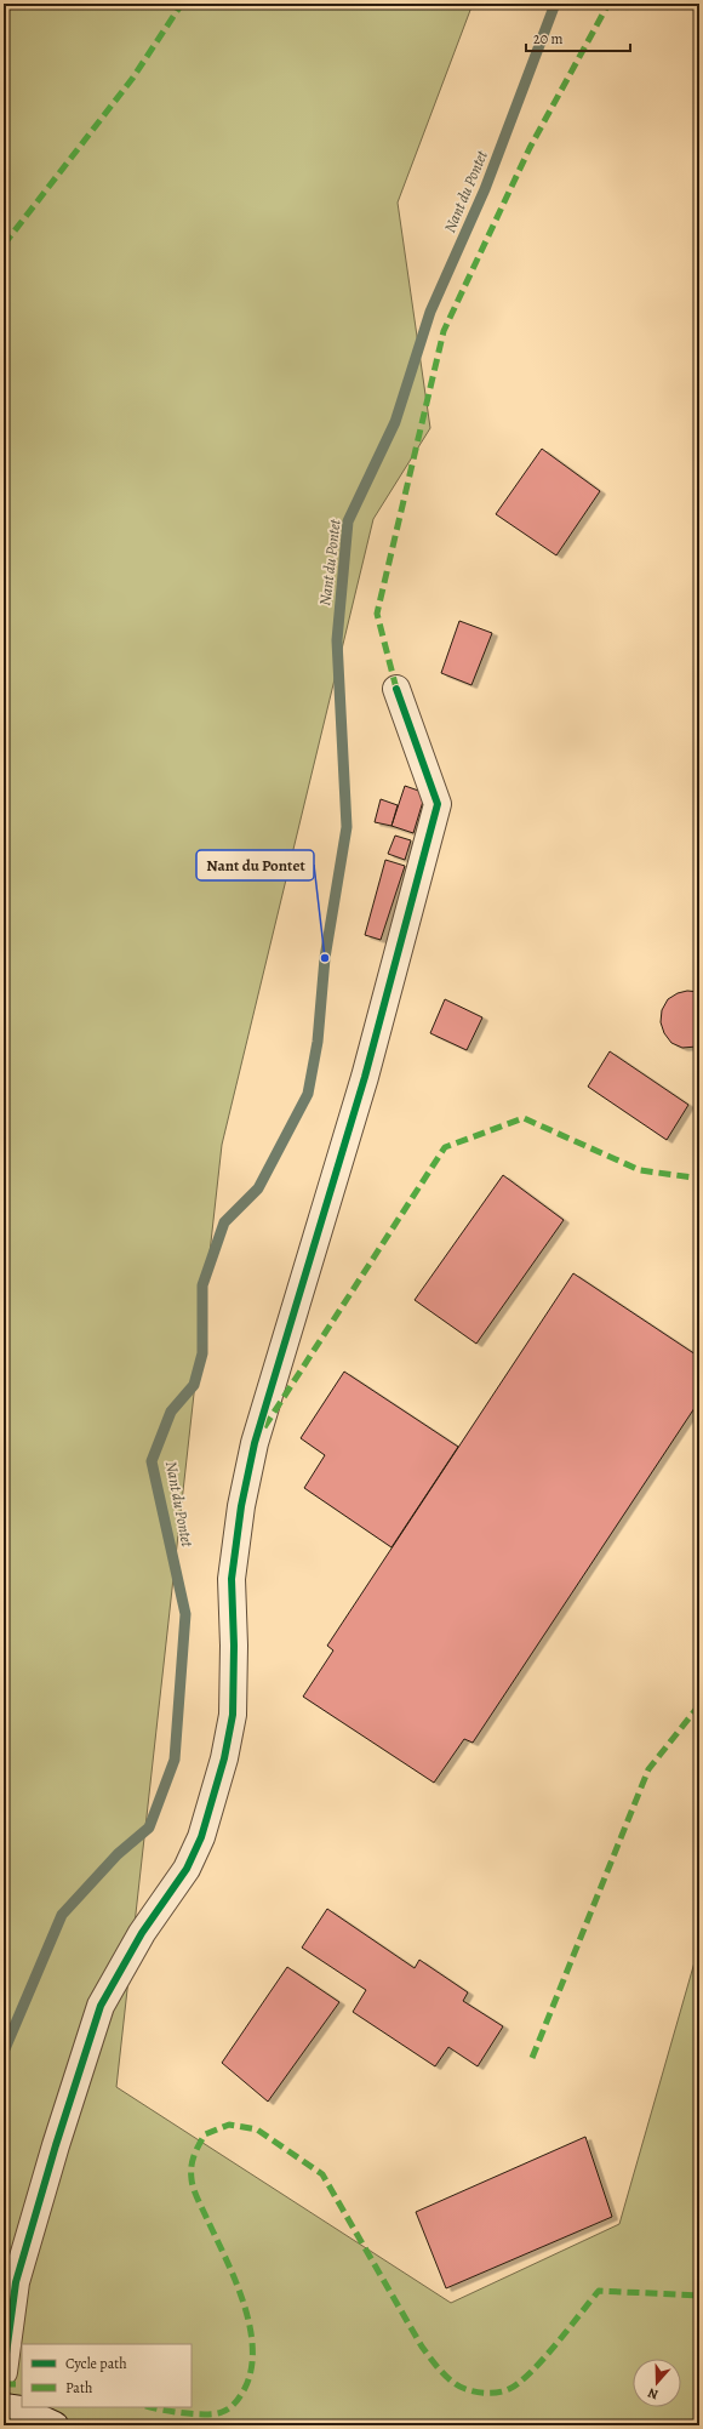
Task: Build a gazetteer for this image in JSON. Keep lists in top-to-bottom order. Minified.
{"water":["Nant du Pontet"],"places":["Nant du Pontet"],"legend":["Cycle path","Path"],"scale_bar":"20 m","north":"bottom"}
